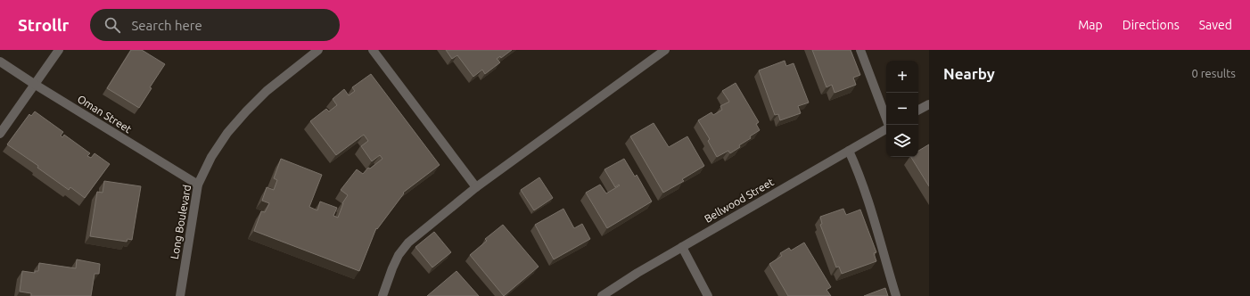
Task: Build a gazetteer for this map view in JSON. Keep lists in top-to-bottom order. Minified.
{"streets":{"street":["Oman Street","Bellwood Street","Long Boulevard"]},"crossings":[["Oman Street","Long Boulevard"]],"page":{"header":"Strollr","search":"Search here","nav":["Map","Directions","Saved"],"heading":["Nearby","0 results"],"map_buttons":["+","−"]}}
